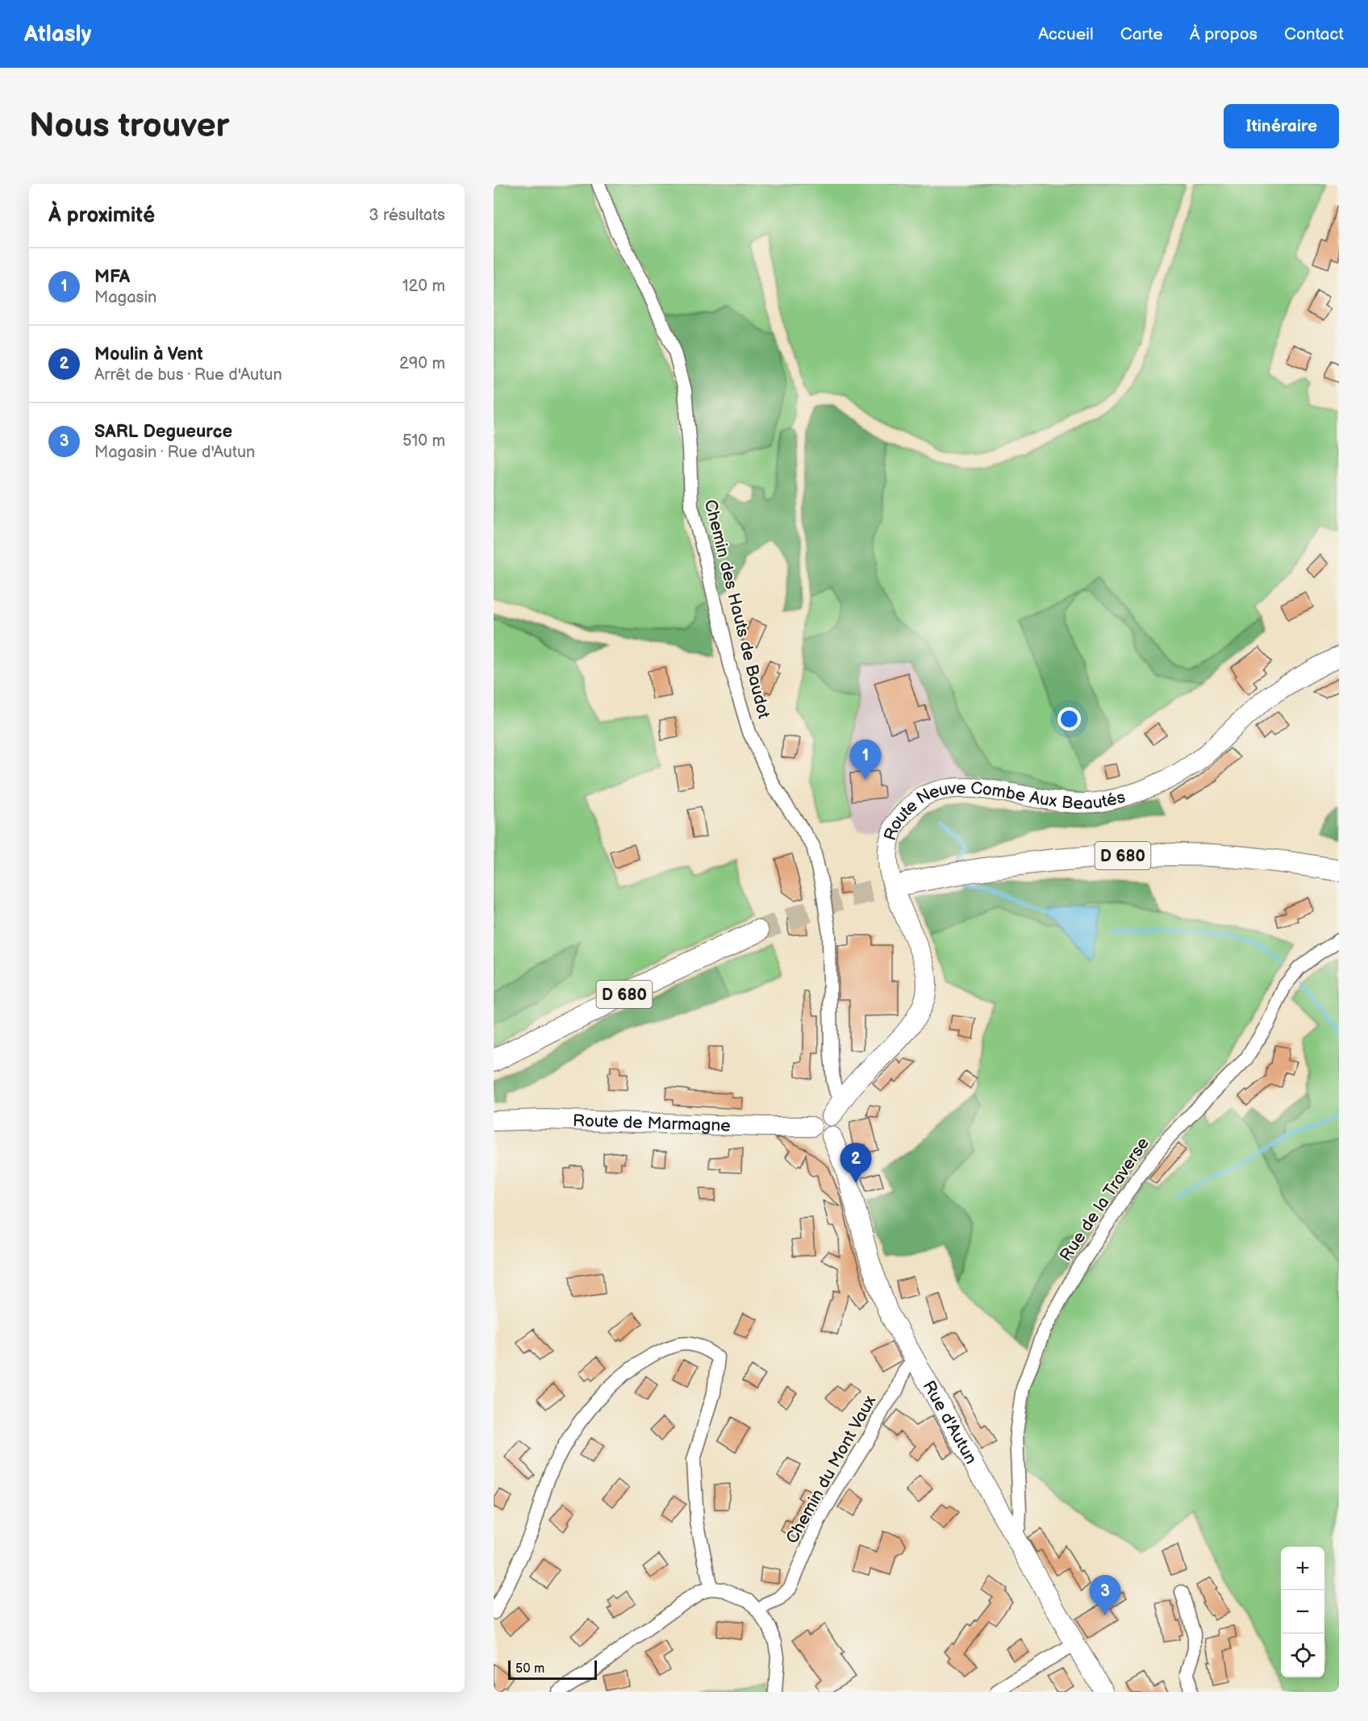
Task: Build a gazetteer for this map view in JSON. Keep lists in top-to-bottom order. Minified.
{"streets":{"main road":["Route Neuve Combe Aux Beautés","D 680","Route de Marmagne","Rue d'Autun"],"street":["Chemin des Hauts de Baudot","Rue de la Traverse","Chemin du Mont Vaux"]},"crossings":[["Chemin des Hauts de Baudot","Route Neuve Combe Aux Beautés"],["Route Neuve Combe Aux Beautés","Route de Marmagne"],["Route Neuve Combe Aux Beautés","Rue d'Autun"],["Route de Marmagne","Rue d'Autun"],["Rue de la Traverse","Rue d'Autun"],["Rue d'Autun","Chemin du Mont Vaux"]],"scale_bar":"50 m","page":{"header":"Atlasly","nav":["Accueil","Carte","À propos","Contact"],"buttons":"Itinéraire","title":"Nous trouver","heading":["À proximité","3 résultats"],"list":[{"mark":"1","name":"MFA","note":"Magasin","value":"120 m"},{"mark":"2","name":"Moulin à Vent","note":"Arrêt de bus · Rue d'Autun","value":"290 m"},{"mark":"3","name":"SARL Degueurce","note":"Magasin · Rue d'Autun","value":"510 m"}],"pins":["1","2","3"],"map_buttons":["+","−"],"scale":"50 m"}}
